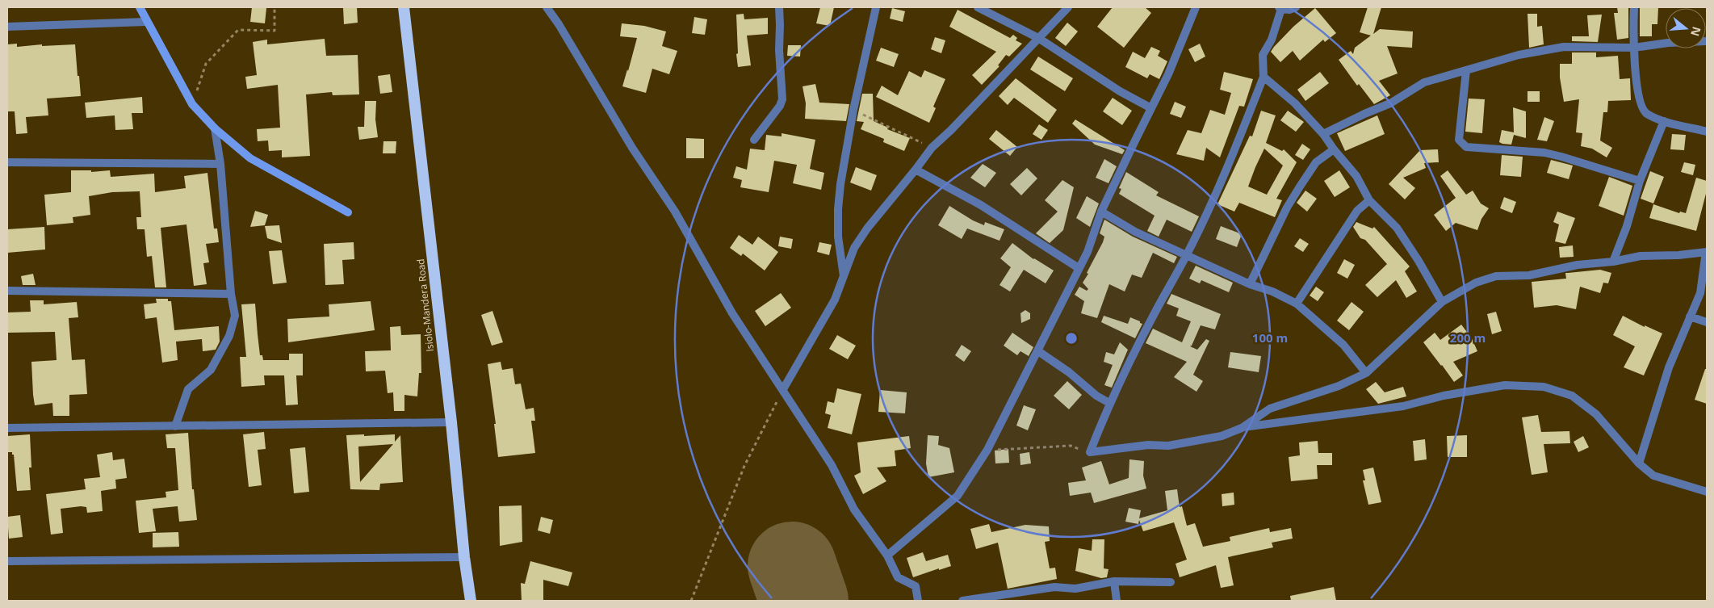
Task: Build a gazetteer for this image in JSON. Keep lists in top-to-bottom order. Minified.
{"streets":{"highway":["Isiolo-Mandera Road"]},"north":"right","rings":["100 m","200 m"]}
